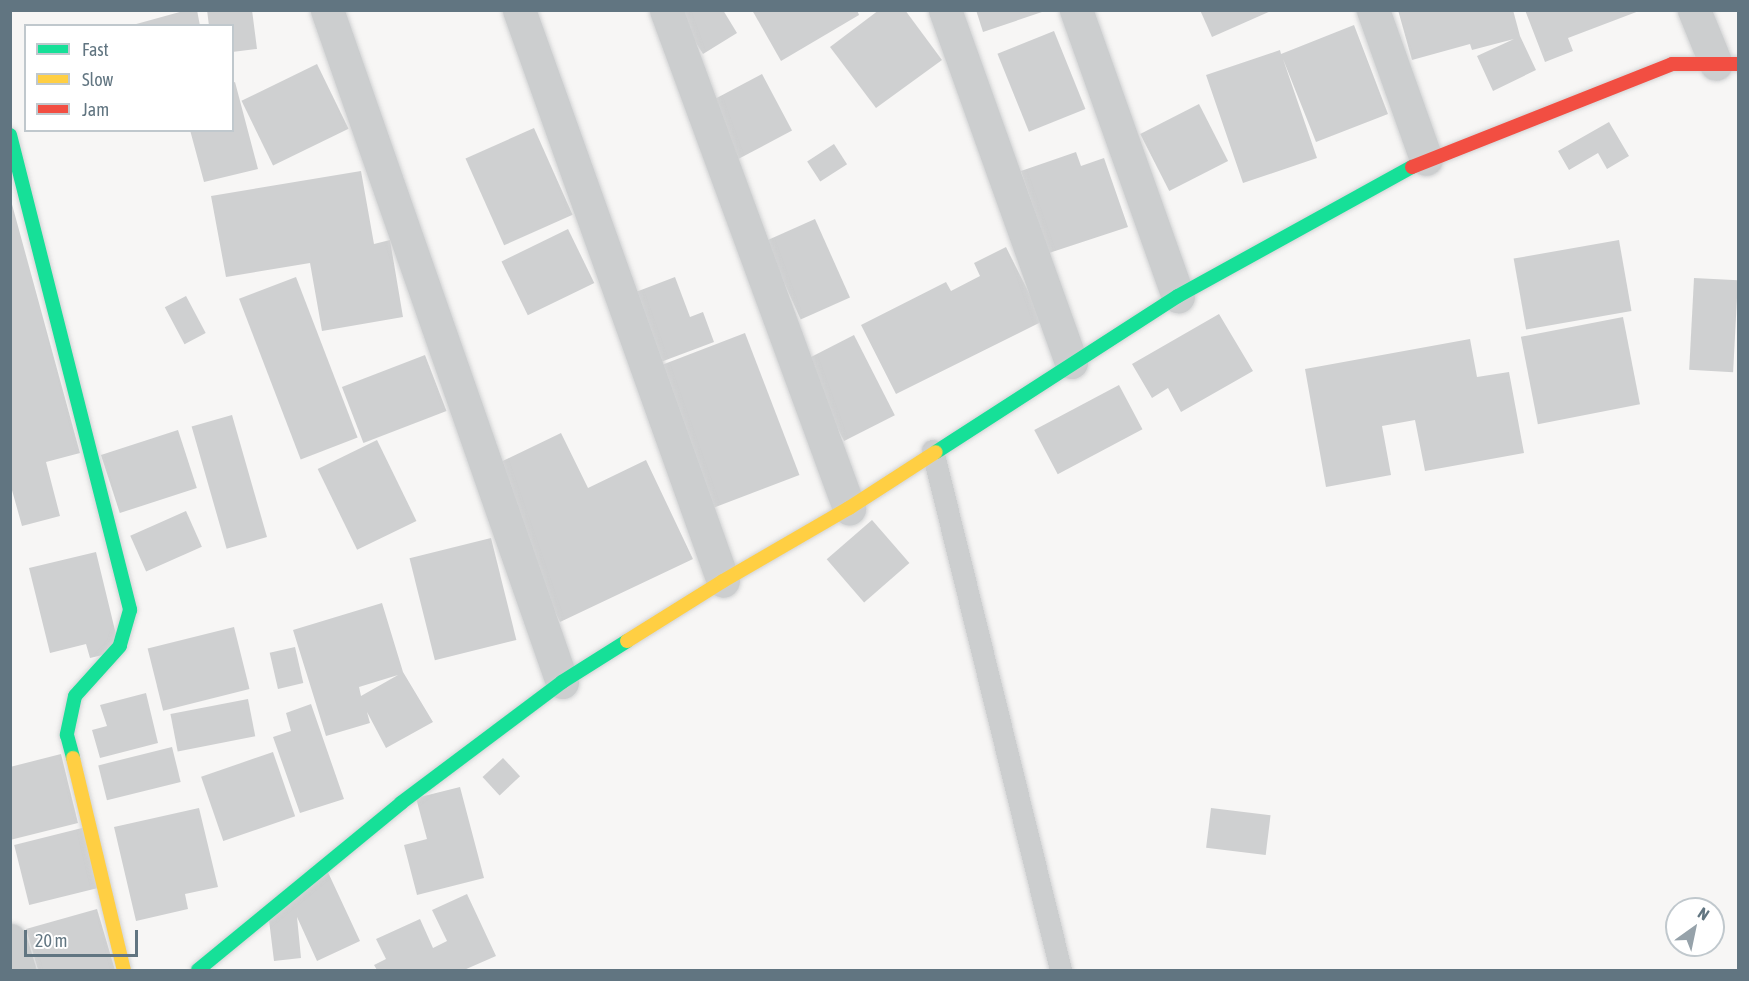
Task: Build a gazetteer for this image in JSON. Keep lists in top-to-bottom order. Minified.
{"legend":["Fast","Slow","Jam"],"scale_bar":"20 m","north":"top right"}
